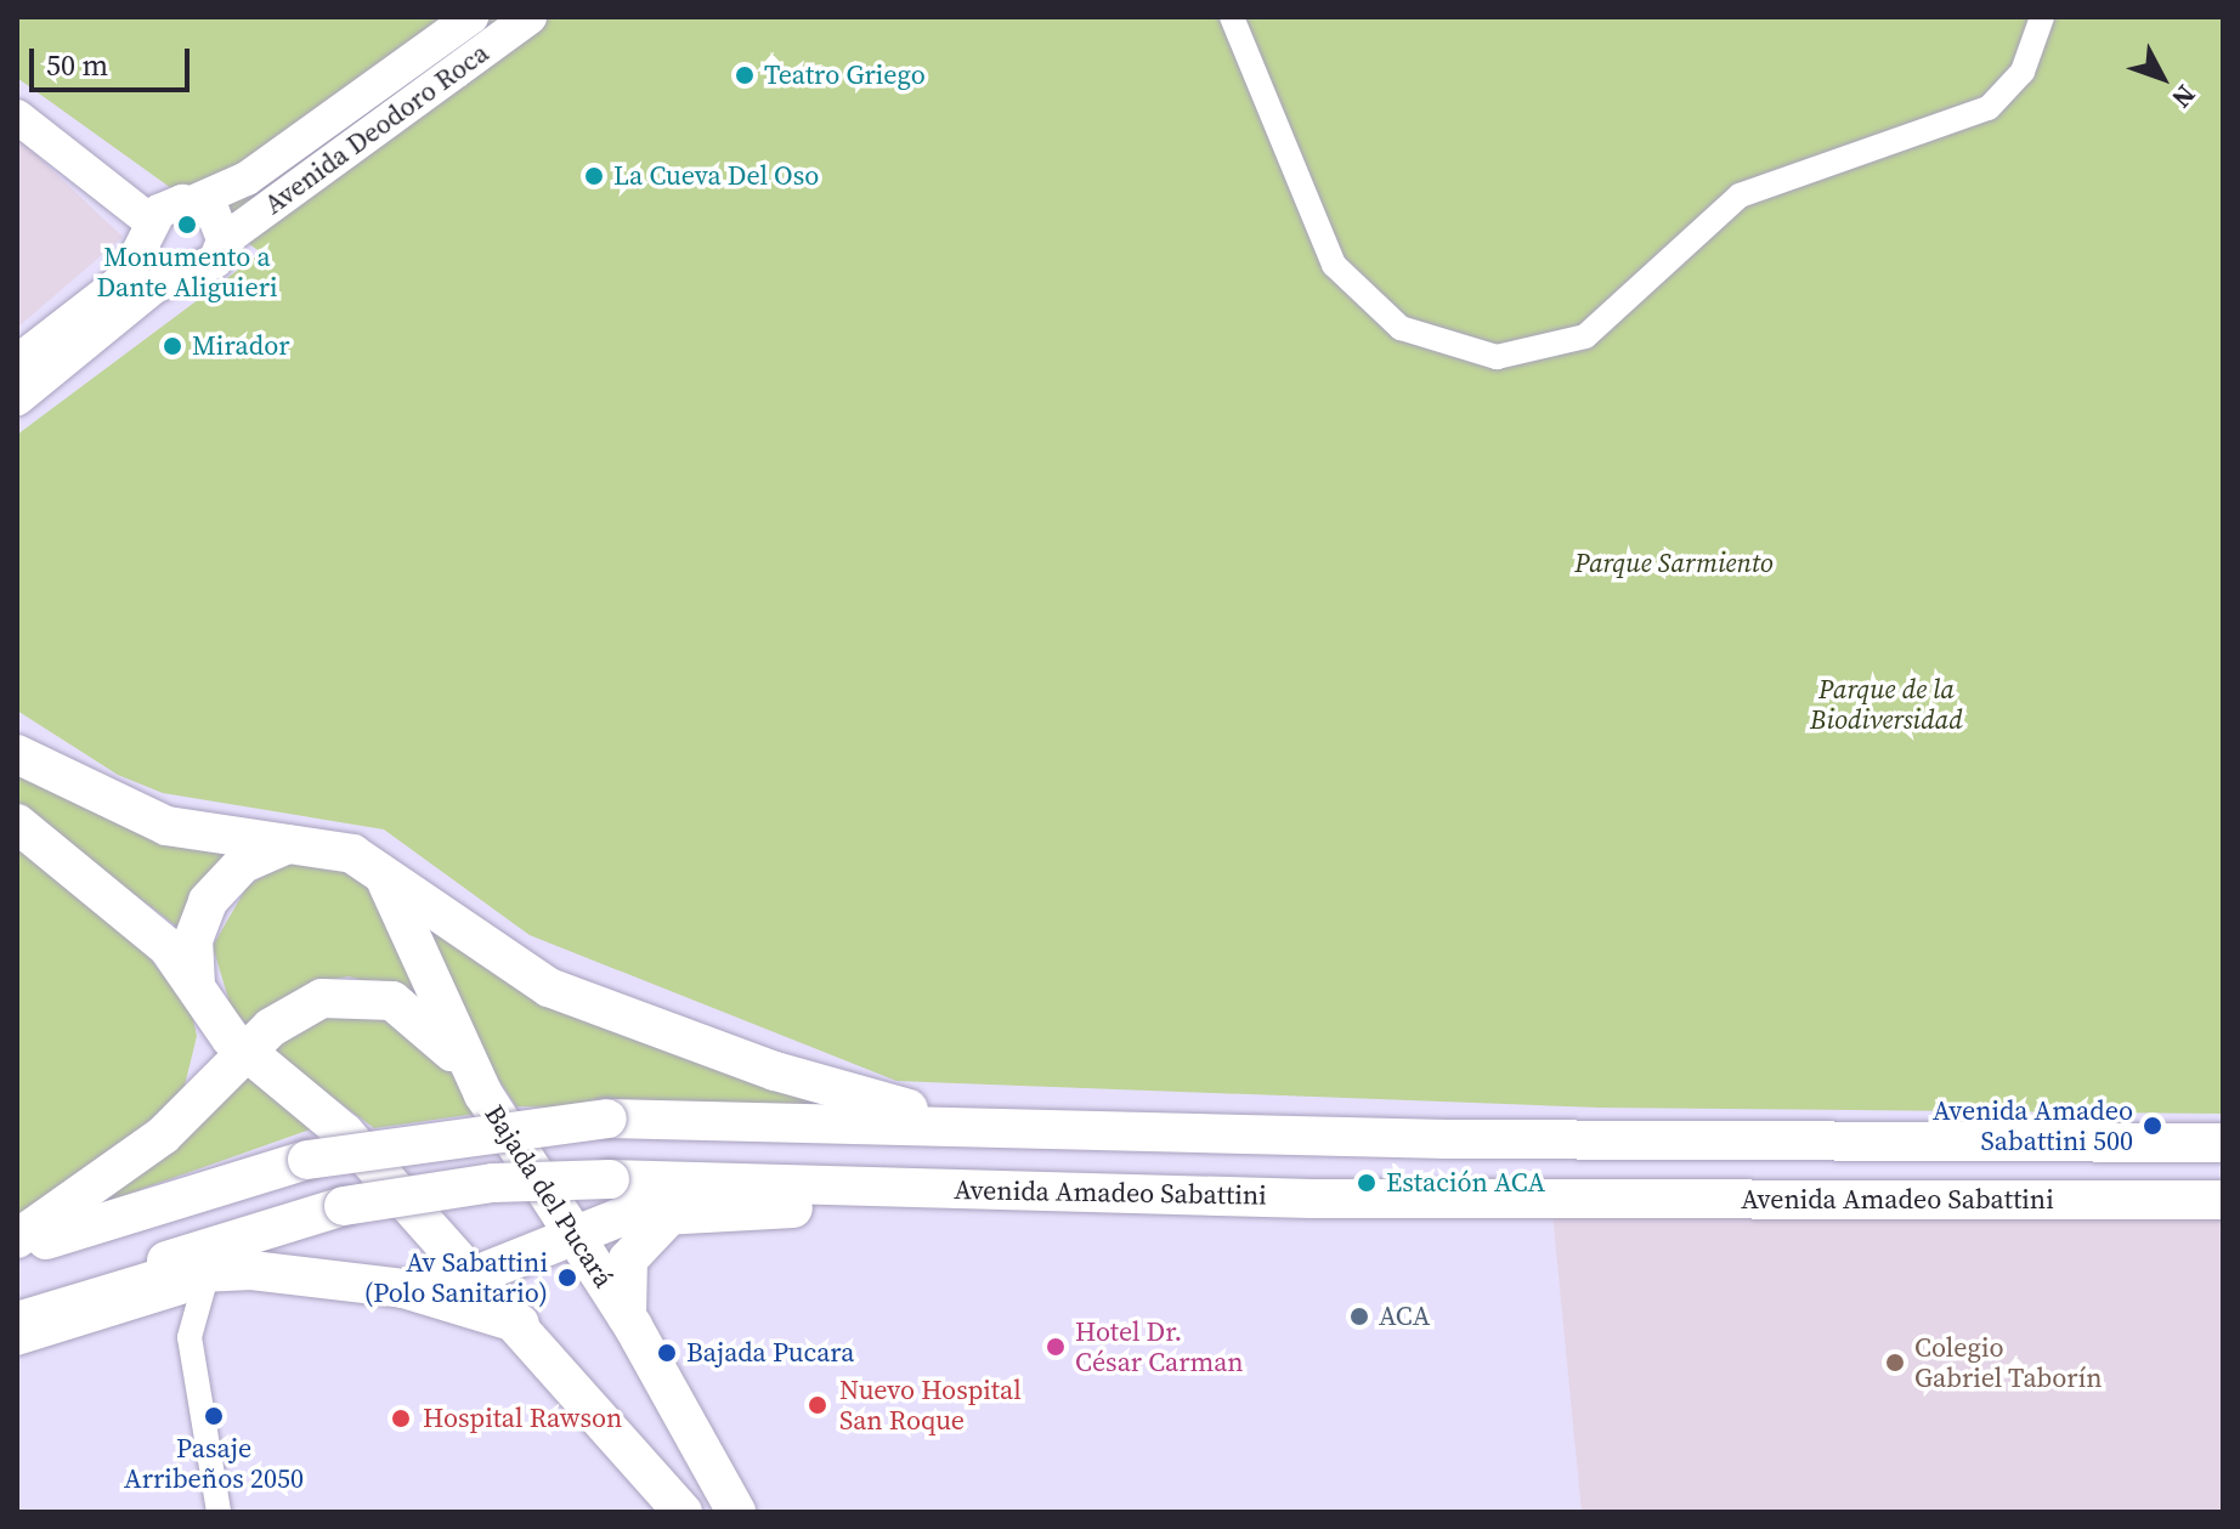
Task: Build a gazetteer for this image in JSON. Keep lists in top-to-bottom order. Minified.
{"streets":{"main road":["Avenida Deodoro Roca","Avenida Amadeo Sabattini","Bajada del Pucará"]},"parks":["Parque Sarmiento","Parque de la Biodiversidad"],"places":["Teatro Griego","La Cueva Del Oso","Monumento a Dante Aliguieri","Mirador","Avenida Amadeo Sabattini 500","Estación ACA","Av Sabattini (Polo Sanitario)","ACA","Hotel Dr. César Carman","Bajada Pucara","Colegio Gabriel Taborín","Nuevo Hospital San Roque","Pasaje Arribeños 2050","Hospital Rawson"],"scale_bar":"50 m","north":"bottom right"}
